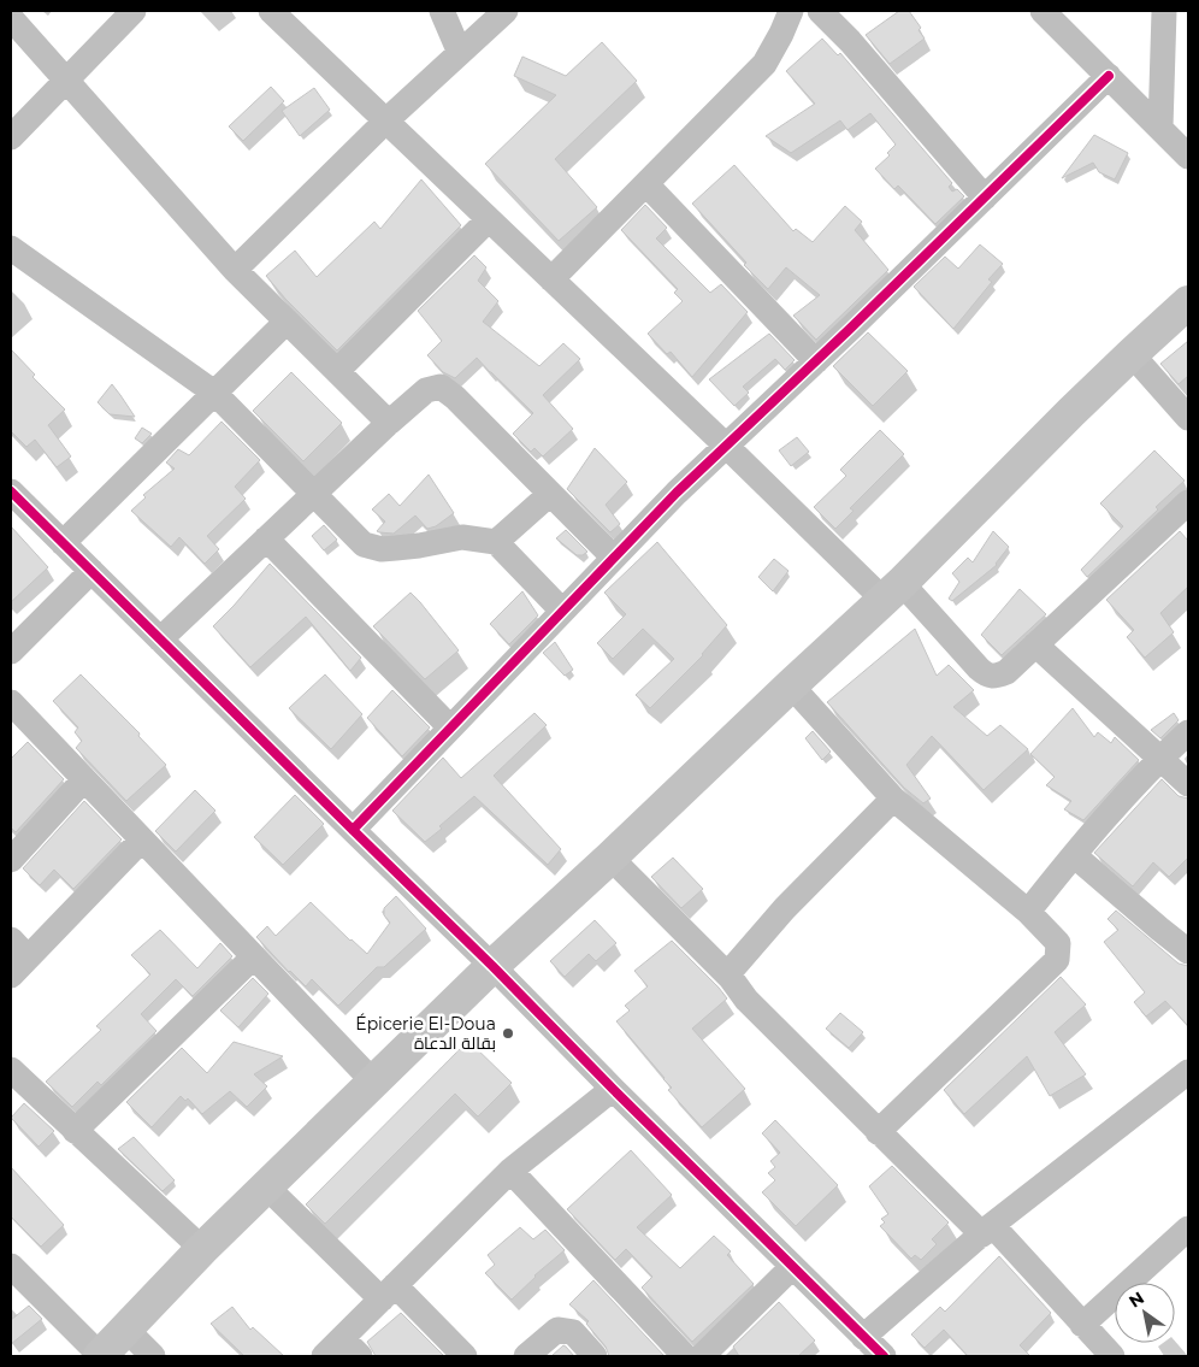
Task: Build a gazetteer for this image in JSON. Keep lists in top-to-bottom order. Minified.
{"places":["Épicerie El-Doua بقالة الدعاة"],"north":"top left"}
